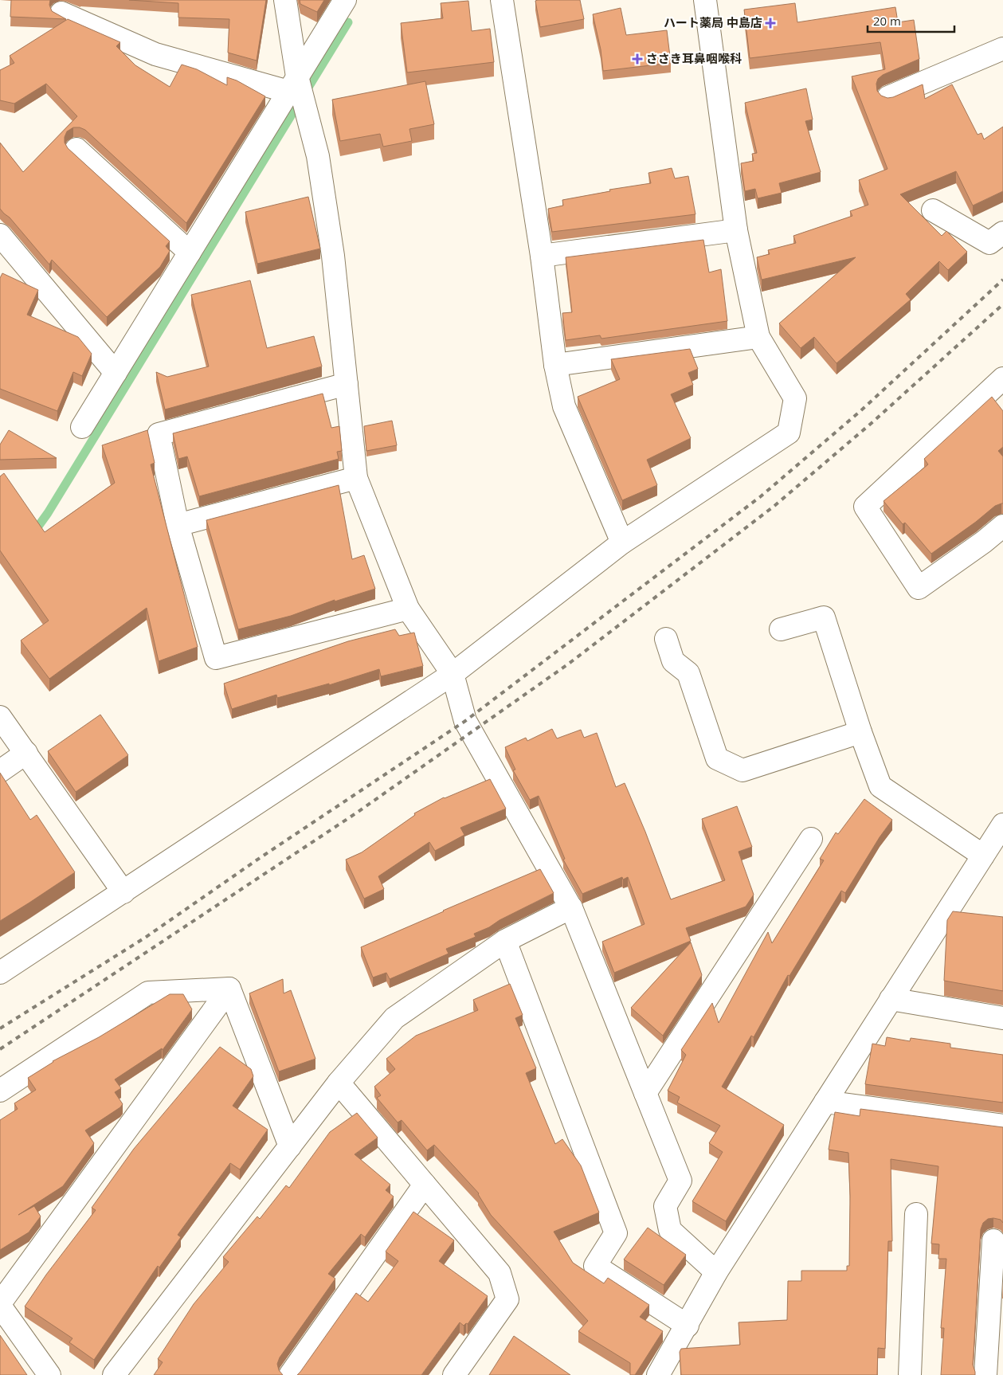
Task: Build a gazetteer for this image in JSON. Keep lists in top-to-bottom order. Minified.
{"places":{"health":["ハート薬局 中島店","ささき耳鼻咽喉科"]},"scale_bar":"20 m"}
